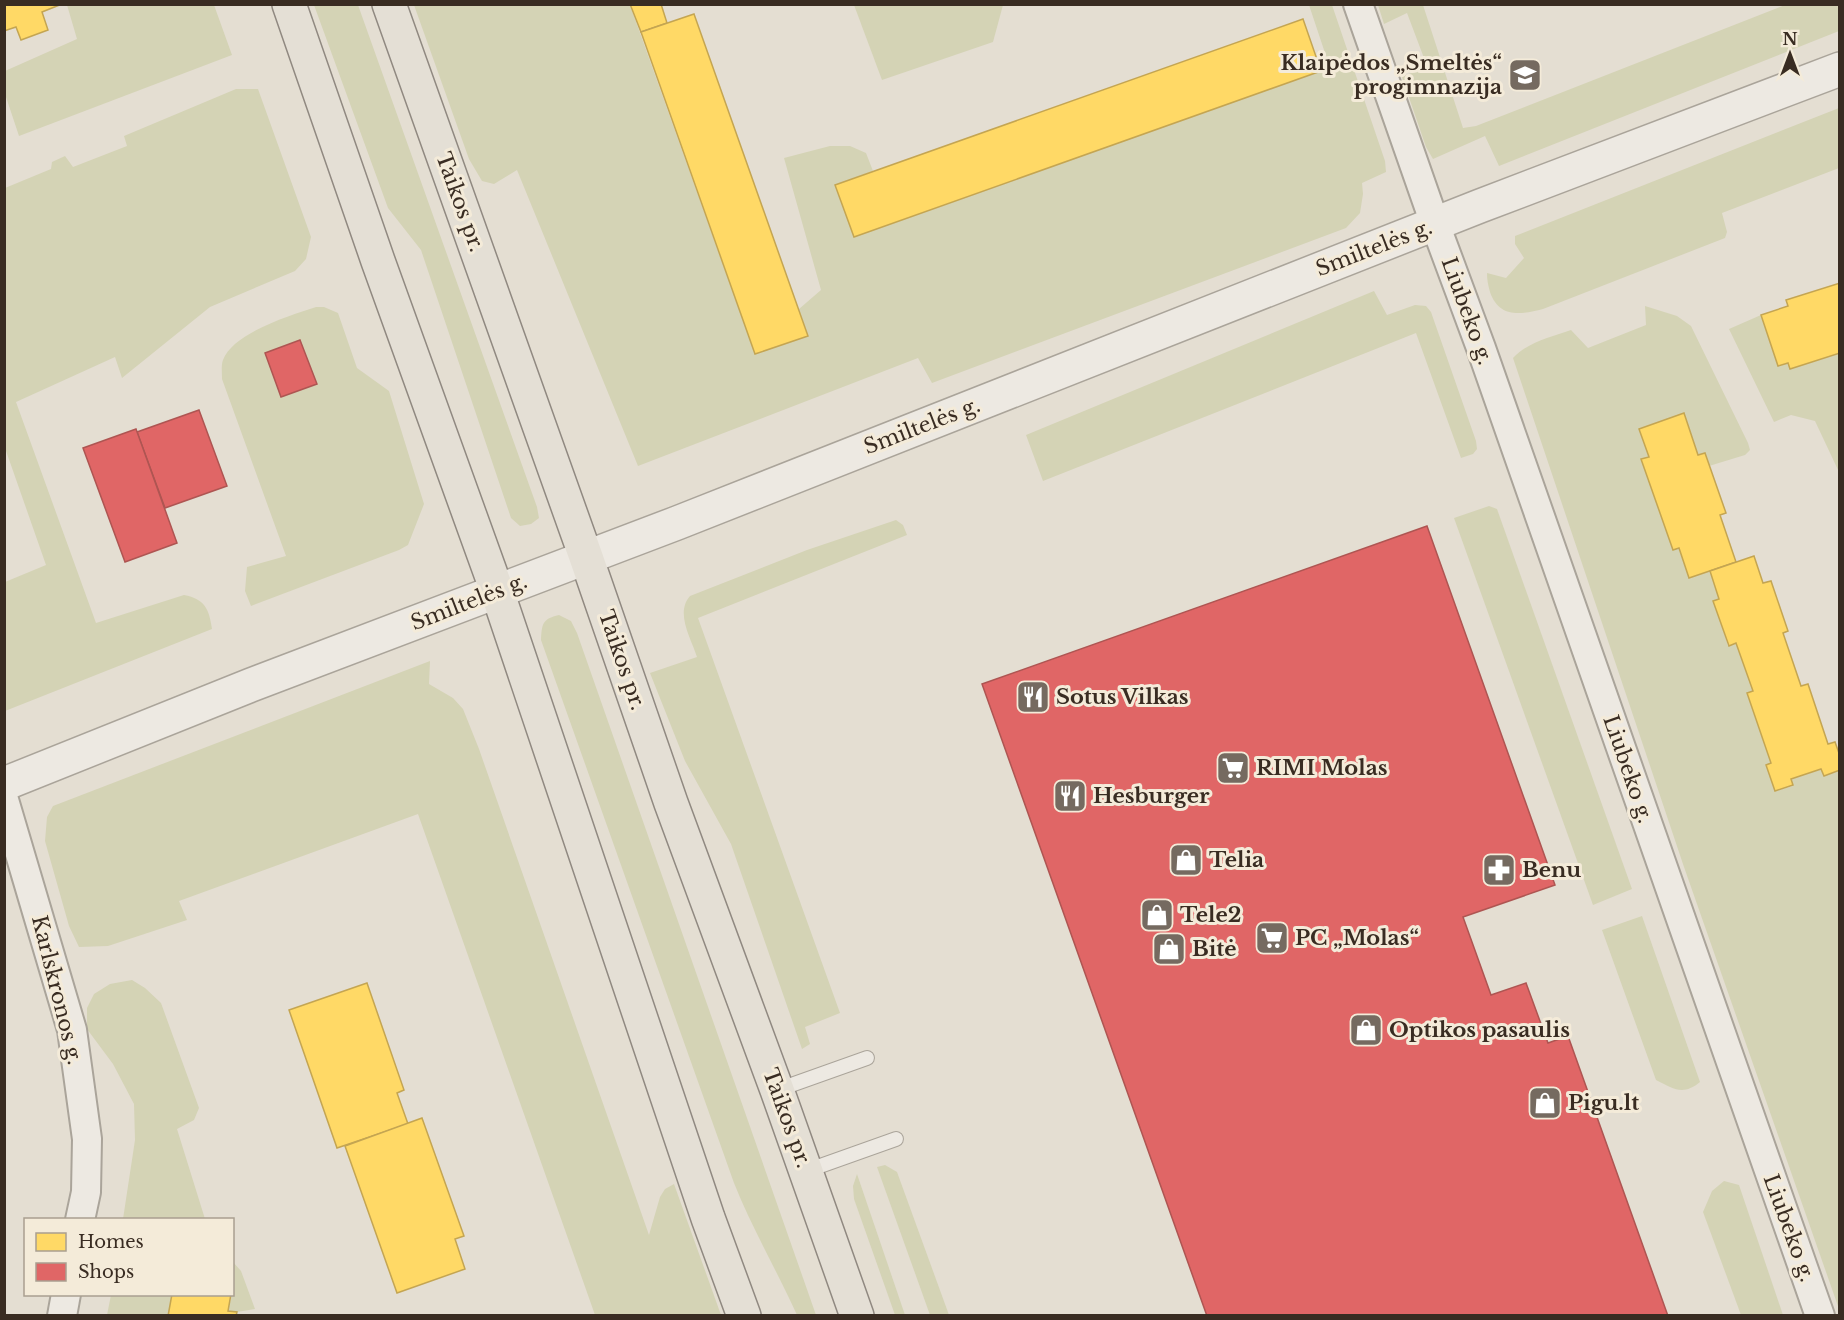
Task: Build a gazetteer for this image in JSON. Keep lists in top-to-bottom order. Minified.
{"streets":{"main road":["Taikos pr."],"street":["Smiltelės g.","Liubeko g.","Karlskronos g."]},"crossings":[["Taikos pr.","Smiltelės g."],["Smiltelės g.","Liubeko g."]],"places":{"school or university":["Klaipėdos „Smeltės“ progimnazija"],"restaurant":["Sotus Vilkas","Hesburger"],"supermarket":["RIMI Molas","PC „Molas“"],"shop":["Telia","Tele2","Bitė","Optikos pasaulis","Pigu.lt"],"pharmacy":["Benu"]},"legend":["Homes","Shops"],"north":"top"}
